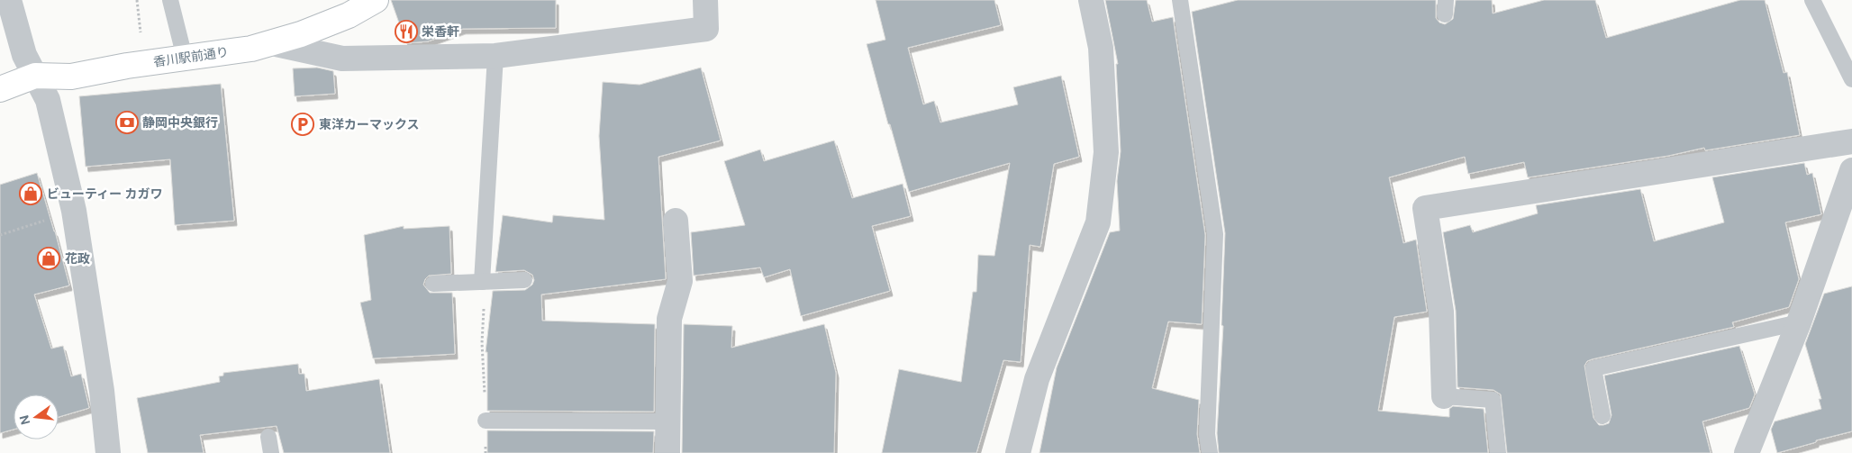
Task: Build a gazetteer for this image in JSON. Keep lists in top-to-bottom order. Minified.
{"streets":{"street":["香川駅前通り"]},"places":{"restaurant":["栄香軒"],"bank":["静岡中央銀行"],"parking":["東洋カーマックス"],"shop":["ビューティー カガワ","花政"]},"north":"left"}
